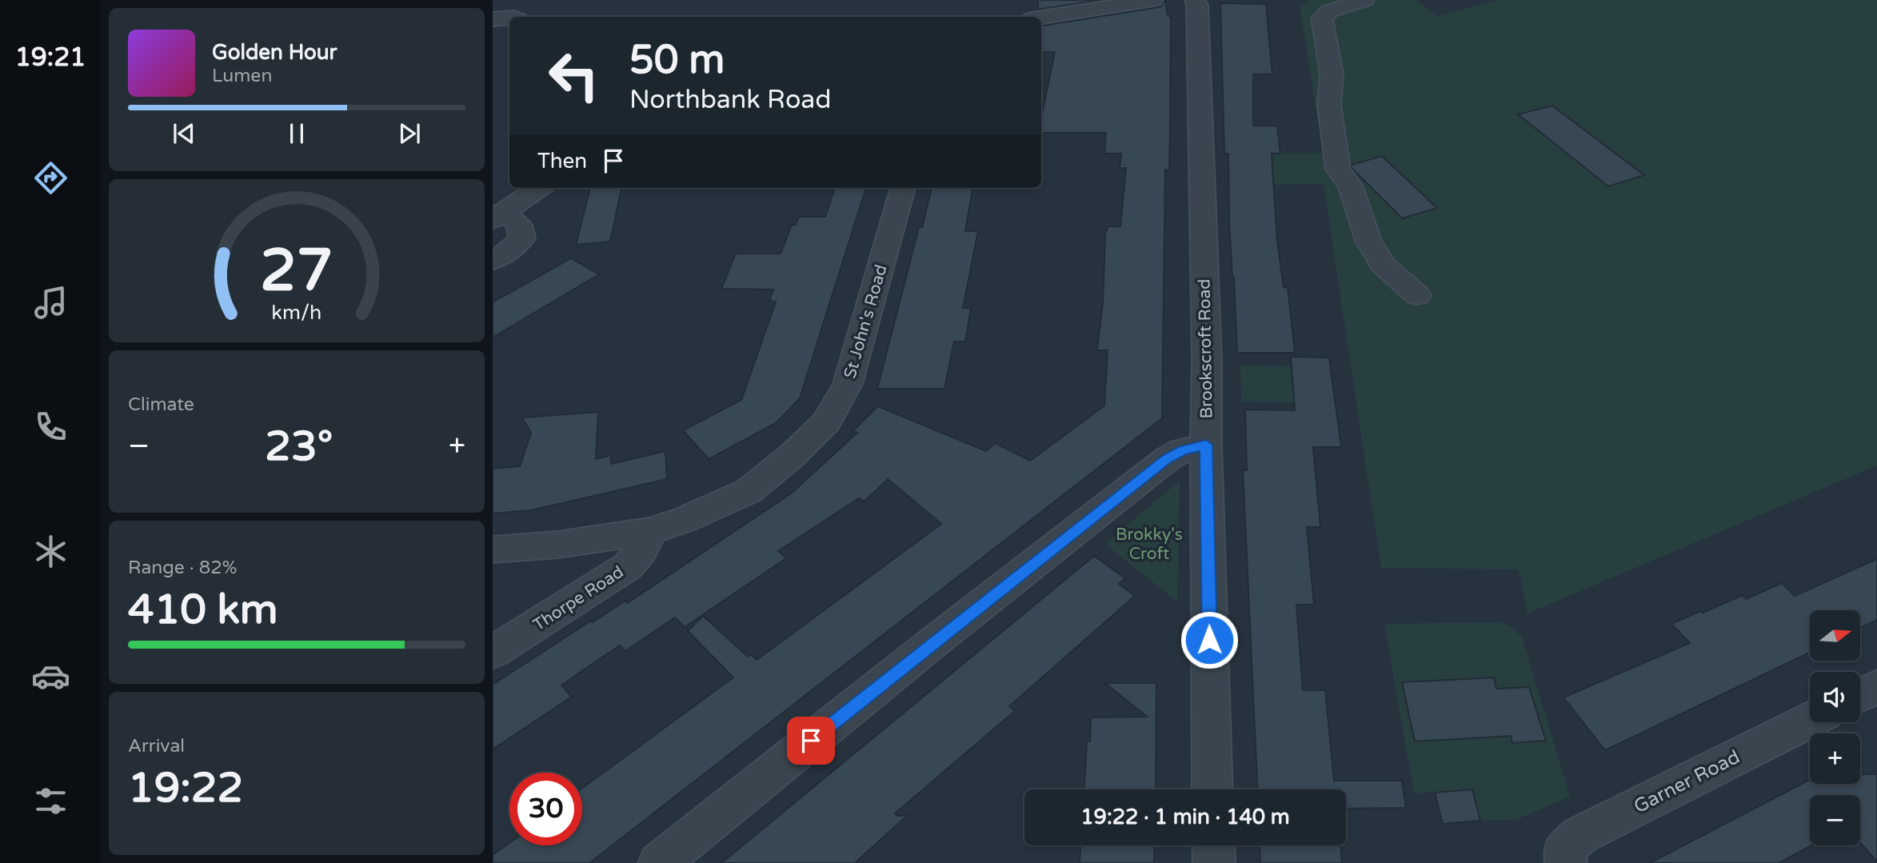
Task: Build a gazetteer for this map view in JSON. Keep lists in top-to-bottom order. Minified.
{"streets":{"street":["St John's Road","Brookscroft Road","Thorpe Road","Garner Road"]},"crossings":[["St John's Road","Thorpe Road"]],"parks":["Brokky's Croft"],"north":"right","page":{"tabs":"19:21","turn":["50 m","Northbank Road"],"song":["Golden Hour","Lumen"],"then":"Then","tile":["Climate",["Range · 82%","410 km"],["Arrival","19:22"]],"heat":["−","23°","+"],"map_buttons":["+","−"],"limit":"30","trip":"19:22 · 1 min · 140 m","gauge":["27","km/h"]}}
